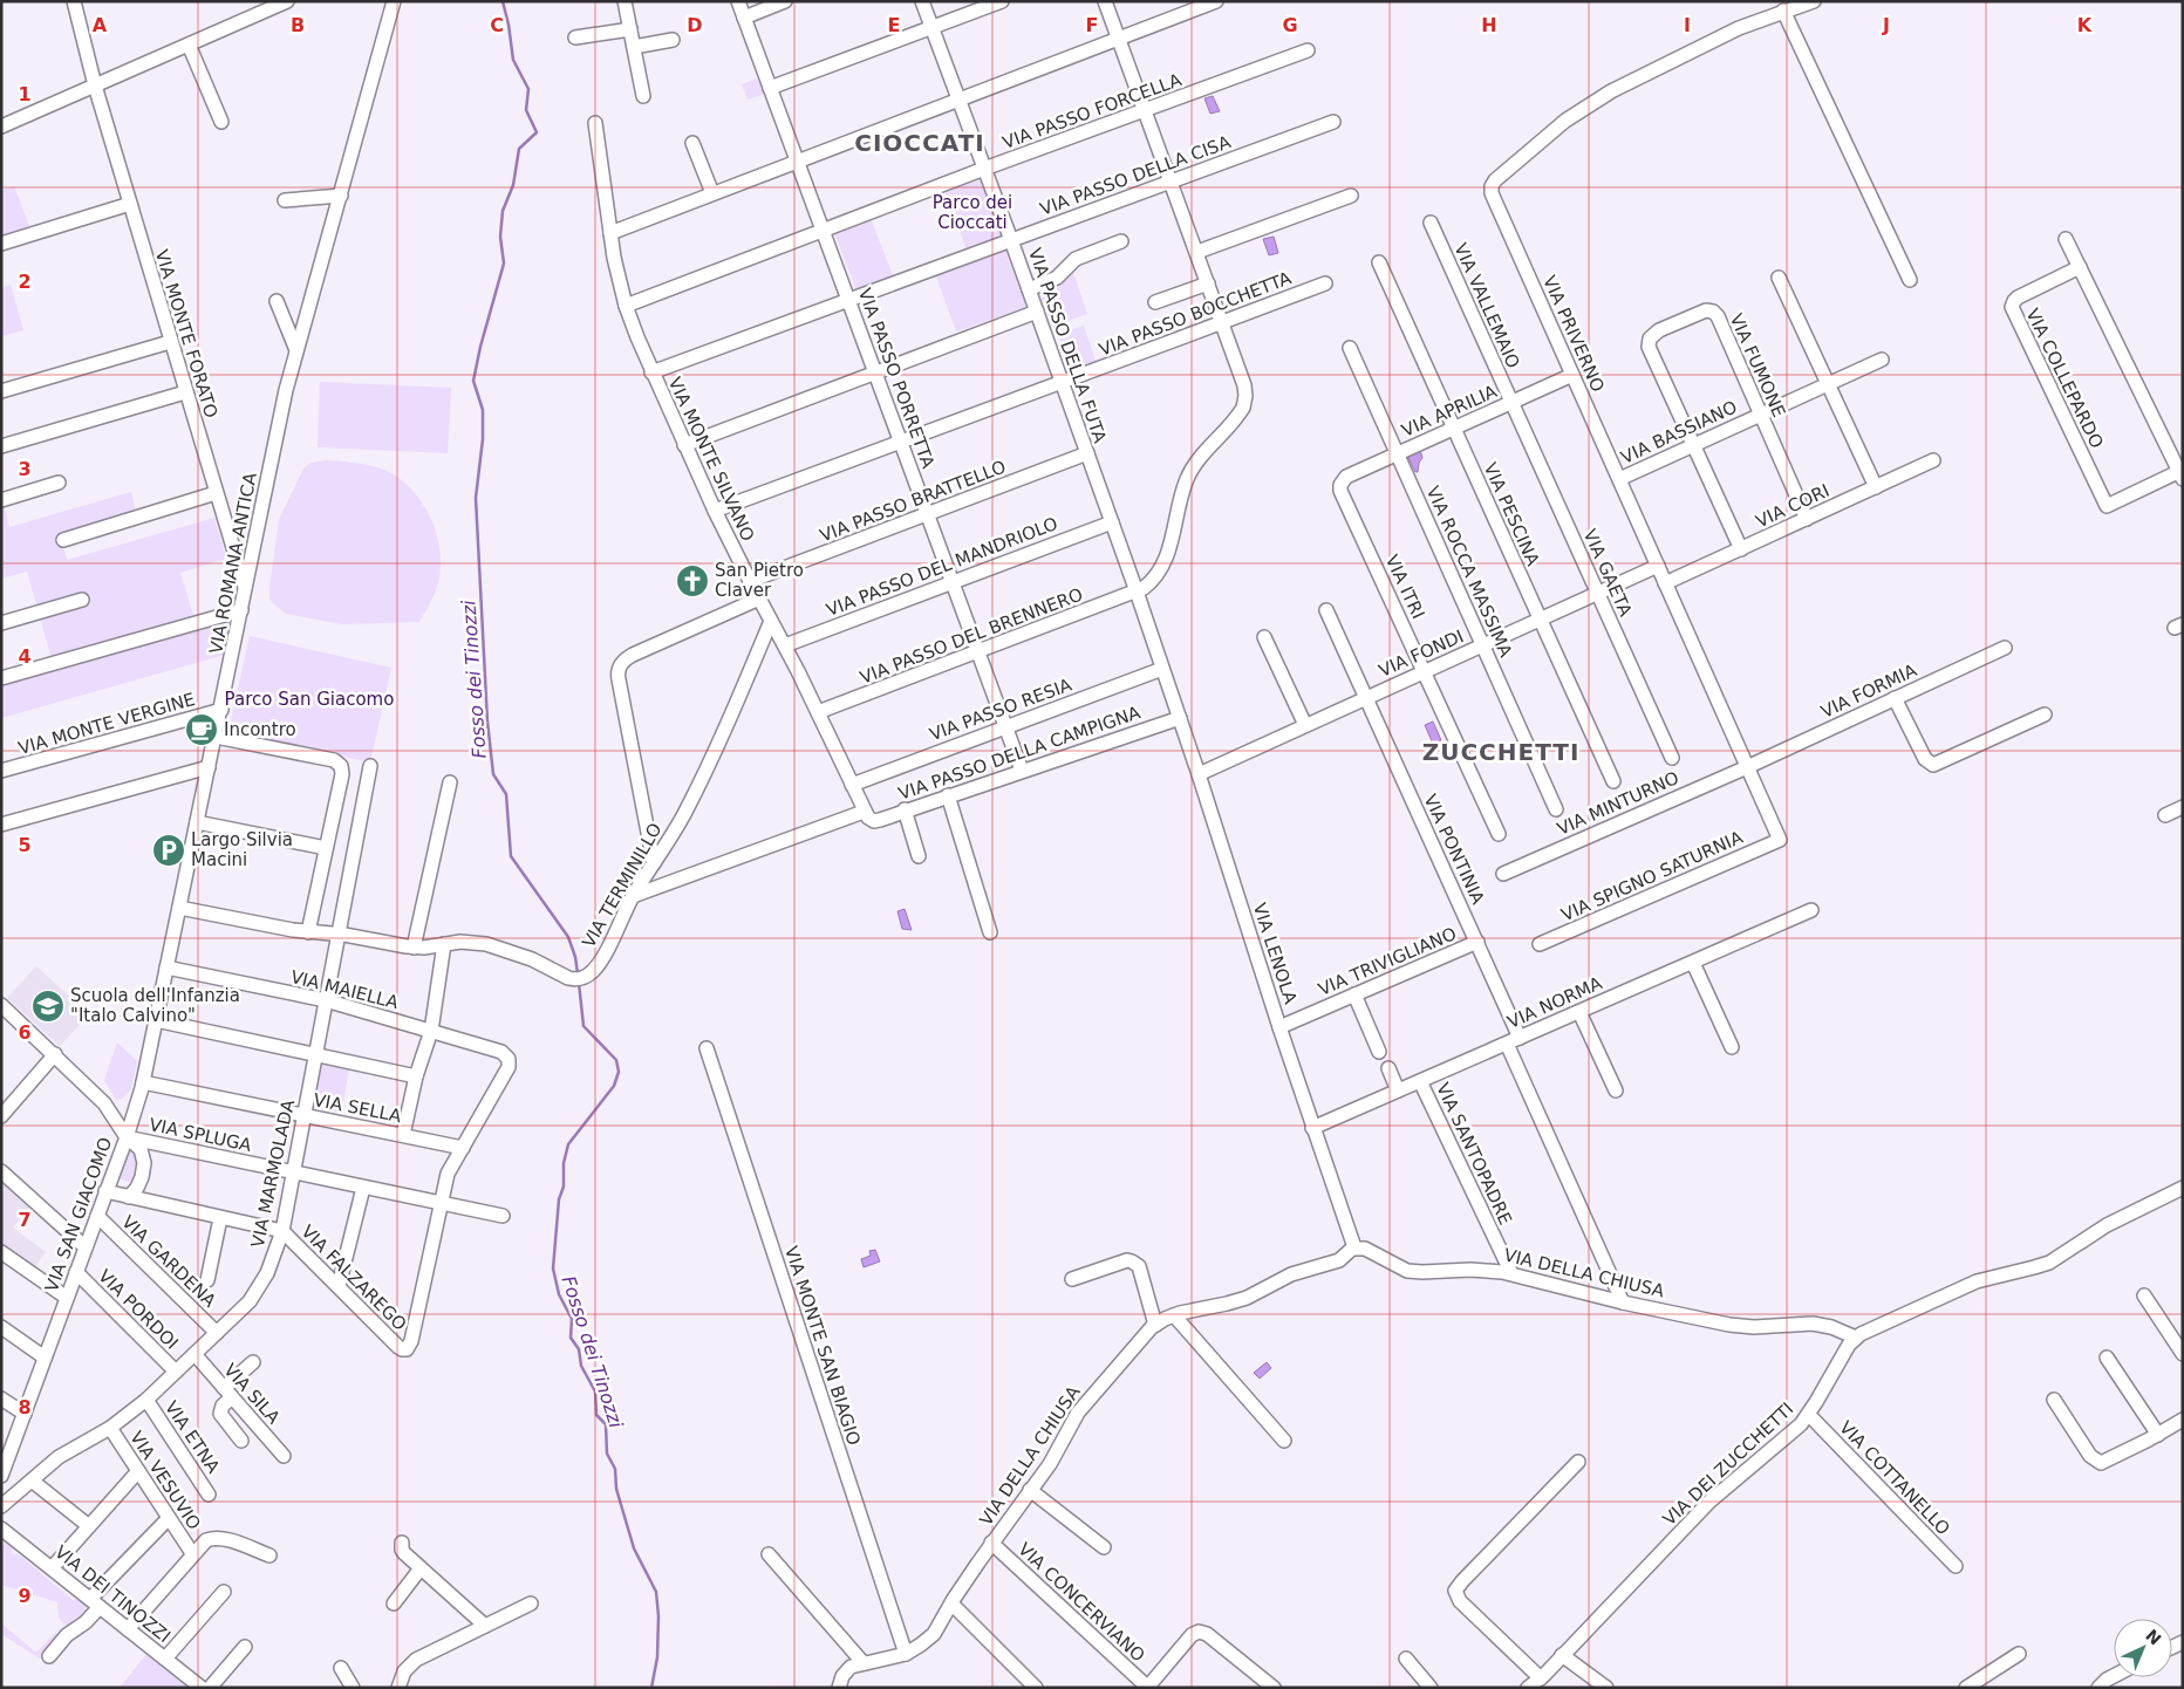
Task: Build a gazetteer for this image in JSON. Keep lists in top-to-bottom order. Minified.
{"streets":{"street":["VIA PASSO FORCELLA","VIA PASSO DELLA CISA","VIA VALLEMAIO","VIA PASSO BOCCHETTA","VIA MONTE FORATO","VIA PRIVERNO","VIA PASSO DELLA FUTA","VIA FUMONE","VIA PASSO PORRETTA","VIA COLLEPARDO","VIA APRILIA","VIA BASSIANO","VIA MONTE SILVANO","VIA PASSO BRATTELLO","VIA CORI","VIA PESCINA","VIA ROMANA ANTICA","VIA PASSO DEL MANDRIOLO","VIA ROCCA MASSIMA","VIA GAETA","VIA ITRI","VIA PASSO DEL BRENNERO","VIA FONDI","VIA FORMIA","VIA PASSO RESIA","VIA MONTE VERGINE","VIA PASSO DELLA CAMPIGNA","VIA MINTURNO","VIA PONTINIA","VIA SPIGNO SATURNIA","VIA TERMINILLO","VIA LENOLA","VIA TRIVIGLIANO","VIA MAIELLA","VIA NORMA","VIA SELLA","VIA SPLUGA","VIA SANTOPADRE","VIA MARMOLADA","VIA SAN GIACOMO","VIA GARDENA","VIA DELLA CHIUSA","VIA FALZAREGO","VIA PORDOI","VIA MONTE SAN BIAGIO","VIA SILA","VIA ETNA","VIA DEI ZUCCHETTI","VIA COTTANELLO","VIA VESUVIO","VIA DEI TINOZZI","VIA CONCERVIANO"]},"crossings":[["VIA PASSO FORCELLA","VIA PASSO DELLA FUTA"],["VIA PASSO FORCELLA","VIA PASSO PORRETTA"],["VIA PASSO FORCELLA","VIA MONTE SILVANO"],["VIA PASSO DELLA CISA","VIA PASSO DELLA FUTA"],["VIA PASSO DELLA CISA","VIA PASSO PORRETTA"],["VIA PASSO DELLA CISA","VIA MONTE SILVANO"],["VIA VALLEMAIO","VIA APRILIA"],["VIA VALLEMAIO","VIA GAETA"],["VIA PASSO BOCCHETTA","VIA PASSO DELLA FUTA"],["VIA PASSO BOCCHETTA","VIA PASSO PORRETTA"],["VIA PASSO BOCCHETTA","VIA MONTE SILVANO"],["VIA MONTE FORATO","VIA ROMANA ANTICA"],["VIA PRIVERNO","VIA APRILIA"],["VIA PRIVERNO","VIA BASSIANO"],["VIA PRIVERNO","VIA CORI"],["VIA PRIVERNO","VIA FONDI"],["VIA PRIVERNO","VIA FORMIA"],["VIA PRIVERNO","VIA MINTURNO"],["VIA PRIVERNO","VIA SPIGNO SATURNIA"],["VIA PASSO DELLA FUTA","VIA PASSO BRATTELLO"],["VIA PASSO DELLA FUTA","VIA PASSO DEL MANDRIOLO"],["VIA PASSO DELLA FUTA","VIA PASSO DEL BRENNERO"],["VIA PASSO DELLA FUTA","VIA PASSO RESIA"],["VIA PASSO DELLA FUTA","VIA LENOLA"],["VIA FUMONE","VIA BASSIANO"],["VIA FUMONE","VIA CORI"],["VIA PASSO PORRETTA","VIA PASSO BRATTELLO"],["VIA PASSO PORRETTA","VIA PASSO DEL MANDRIOLO"],["VIA PASSO PORRETTA","VIA PASSO DEL BRENNERO"],["VIA PASSO PORRETTA","VIA PASSO RESIA"],["VIA APRILIA","VIA PESCINA"],["VIA APRILIA","VIA ROCCA MASSIMA"],["VIA APRILIA","VIA GAETA"],["VIA APRILIA","VIA ITRI"],["VIA MONTE SILVANO","VIA PASSO BRATTELLO"],["VIA MONTE SILVANO","VIA PASSO DEL MANDRIOLO"],["VIA MONTE SILVANO","VIA PASSO DEL BRENNERO"],["VIA MONTE SILVANO","VIA PASSO RESIA"],["VIA MONTE SILVANO","VIA PASSO DELLA CAMPIGNA"],["VIA MONTE SILVANO","VIA TERMINILLO"],["VIA PESCINA","VIA FONDI"],["VIA ROMANA ANTICA","VIA MONTE VERGINE"],["VIA ROMANA ANTICA","VIA TERMINILLO"],["VIA ROMANA ANTICA","VIA MAIELLA"],["VIA ROMANA ANTICA","VIA SELLA"],["VIA ROMANA ANTICA","VIA SPLUGA"],["VIA ROMANA ANTICA","VIA SAN GIACOMO"],["VIA ROCCA MASSIMA","VIA FONDI"],["VIA GAETA","VIA FONDI"],["VIA ITRI","VIA FONDI"],["VIA FONDI","VIA PONTINIA"],["VIA FONDI","VIA LENOLA"],["VIA FORMIA","VIA MINTURNO"],["VIA PASSO RESIA","VIA LENOLA"],["VIA PASSO DELLA CAMPIGNA","VIA TERMINILLO"],["VIA PASSO DELLA CAMPIGNA","VIA LENOLA"],["VIA PONTINIA","VIA TRIVIGLIANO"],["VIA PONTINIA","VIA NORMA"],["VIA PONTINIA","VIA DELLA CHIUSA"],["VIA TERMINILLO","VIA MARMOLADA"],["VIA LENOLA","VIA TRIVIGLIANO"],["VIA LENOLA","VIA NORMA"],["VIA LENOLA","VIA DELLA CHIUSA"],["VIA MAIELLA","VIA SELLA"],["VIA MAIELLA","VIA MARMOLADA"],["VIA NORMA","VIA SANTOPADRE"],["VIA SELLA","VIA MARMOLADA"],["VIA SPLUGA","VIA MARMOLADA"],["VIA SPLUGA","VIA SAN GIACOMO"],["VIA SPLUGA","VIA FALZAREGO"],["VIA SANTOPADRE","VIA DELLA CHIUSA"],["VIA MARMOLADA","VIA GARDENA"],["VIA MARMOLADA","VIA FALZAREGO"],["VIA MARMOLADA","VIA PORDOI"],["VIA MARMOLADA","VIA SILA"],["VIA MARMOLADA","VIA ETNA"],["VIA MARMOLADA","VIA VESUVIO"],["VIA SAN GIACOMO","VIA GARDENA"],["VIA SAN GIACOMO","VIA FALZAREGO"],["VIA SAN GIACOMO","VIA PORDOI"],["VIA DELLA CHIUSA","VIA MONTE SAN BIAGIO"],["VIA DELLA CHIUSA","VIA DEI ZUCCHETTI"],["VIA DELLA CHIUSA","VIA CONCERVIANO"],["VIA DEI ZUCCHETTI","VIA COTTANELLO"]],"districts":["CIOCCATI","ZUCCHETTI"],"water":["Fosso dei Tinozzi"],"parks":["Parco dei Cioccati","Parco San Giacomo"],"places":{"church":["San Pietro Claver"],"cafe":["Incontro"],"parking":["Largo Silvia Macini"],"school or university":["Scuola dell'Infanzia \"Italo Calvino\""]},"north":"top right","grid":{"columns":["A","B","C","D","E","F","G","H","I","J","K"],"rows":["1","2","3","4","5","6","7","8","9"]}}
